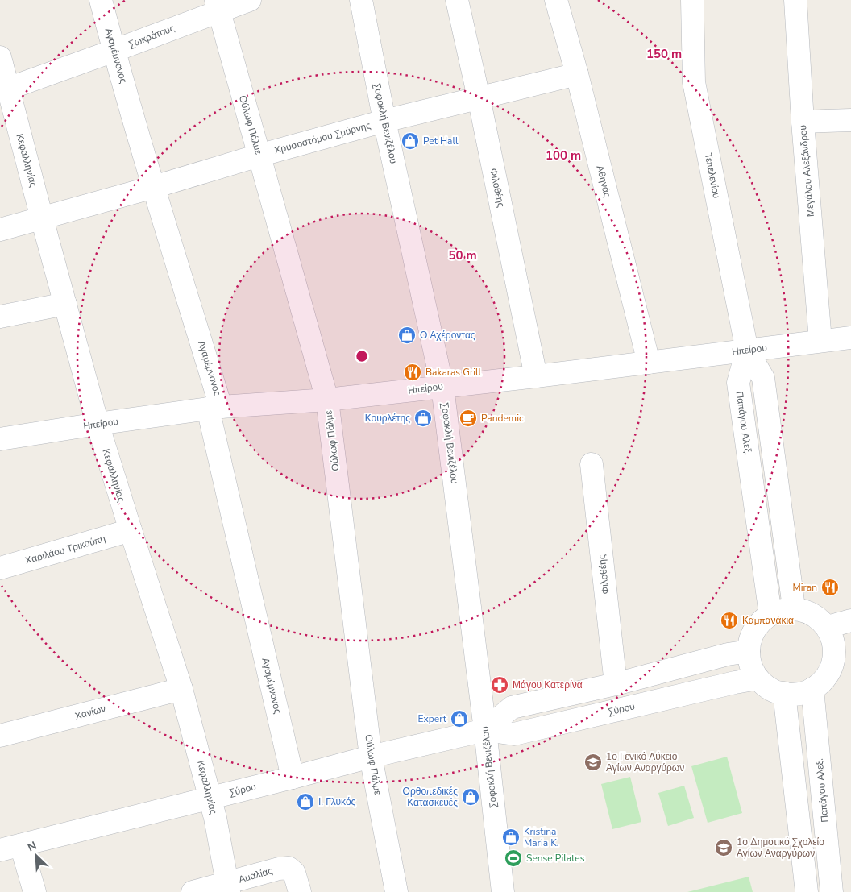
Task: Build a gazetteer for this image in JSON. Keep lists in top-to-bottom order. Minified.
{"streets":{"street":["Σωκράτους","Αγαμέμνονος","Σοφοκλή Βενιζέλου","Ούλωφ Πάλμε","Χρυσοστόμου Σμύρνης","Κεφαλληνίας","Μεγάλου Αλεξάνδρου","Τεπελενίου","Αθηνάς","Φιλοθέης","Ηπείρου","Παπάγου Αλεξ.","Χαριλάου Τρικούπη","Σύρου","Χανίων","Αμαλίας"]},"crossings":[["Σωκράτους","Αγαμέμνονος"],["Σωκράτους","Ούλωφ Πάλμε"],["Σωκράτους","Κεφαλληνίας"],["Αγαμέμνονος","Χρυσοστόμου Σμύρνης"],["Αγαμέμνονος","Ηπείρου"],["Αγαμέμνονος","Σύρου"],["Σοφοκλή Βενιζέλου","Χρυσοστόμου Σμύρνης"],["Σοφοκλή Βενιζέλου","Ηπείρου"],["Σοφοκλή Βενιζέλου","Σύρου"],["Ούλωφ Πάλμε","Χρυσοστόμου Σμύρνης"],["Ούλωφ Πάλμε","Ηπείρου"],["Ούλωφ Πάλμε","Σύρου"],["Χρυσοστόμου Σμύρνης","Κεφαλληνίας"],["Χρυσοστόμου Σμύρνης","Αθηνάς"],["Χρυσοστόμου Σμύρνης","Φιλοθέης"],["Κεφαλληνίας","Ηπείρου"],["Κεφαλληνίας","Χαριλάου Τρικούπη"],["Κεφαλληνίας","Σύρου"],["Κεφαλληνίας","Χανίων"],["Κεφαλληνίας","Αμαλίας"],["Μεγάλου Αλεξάνδρου","Ηπείρου"],["Τεπελενίου","Ηπείρου"],["Τεπελενίου","Παπάγου Αλεξ."],["Αθηνάς","Ηπείρου"],["Φιλοθέης","Ηπείρου"],["Φιλοθέης","Σύρου"],["Ηπείρου","Παπάγου Αλεξ."],["Παπάγου Αλεξ.","Σύρου"]],"places":{"shop":["Pet Hall","Ο Αχέροντας","Κουρλέτης","Expert","Ορθοπεδικές Κατασκευές","Ι. Γλυκός","Kristina Maria K."],"restaurant":["Bakaras Grill","Miran","Καμπανάκια"],"cafe":["Pandemic"],"pharmacy":["Μάγου Κατερίνα"],"school or university":["1ο Γενικό Λύκειο Αγίων Αναργύρων","1ο Δημοτικό Σχολείο Αγίων Αναργύρων"],"sports":["Sense Pilates"]},"north":"top left","rings":["150 m","100 m","50 m"]}
